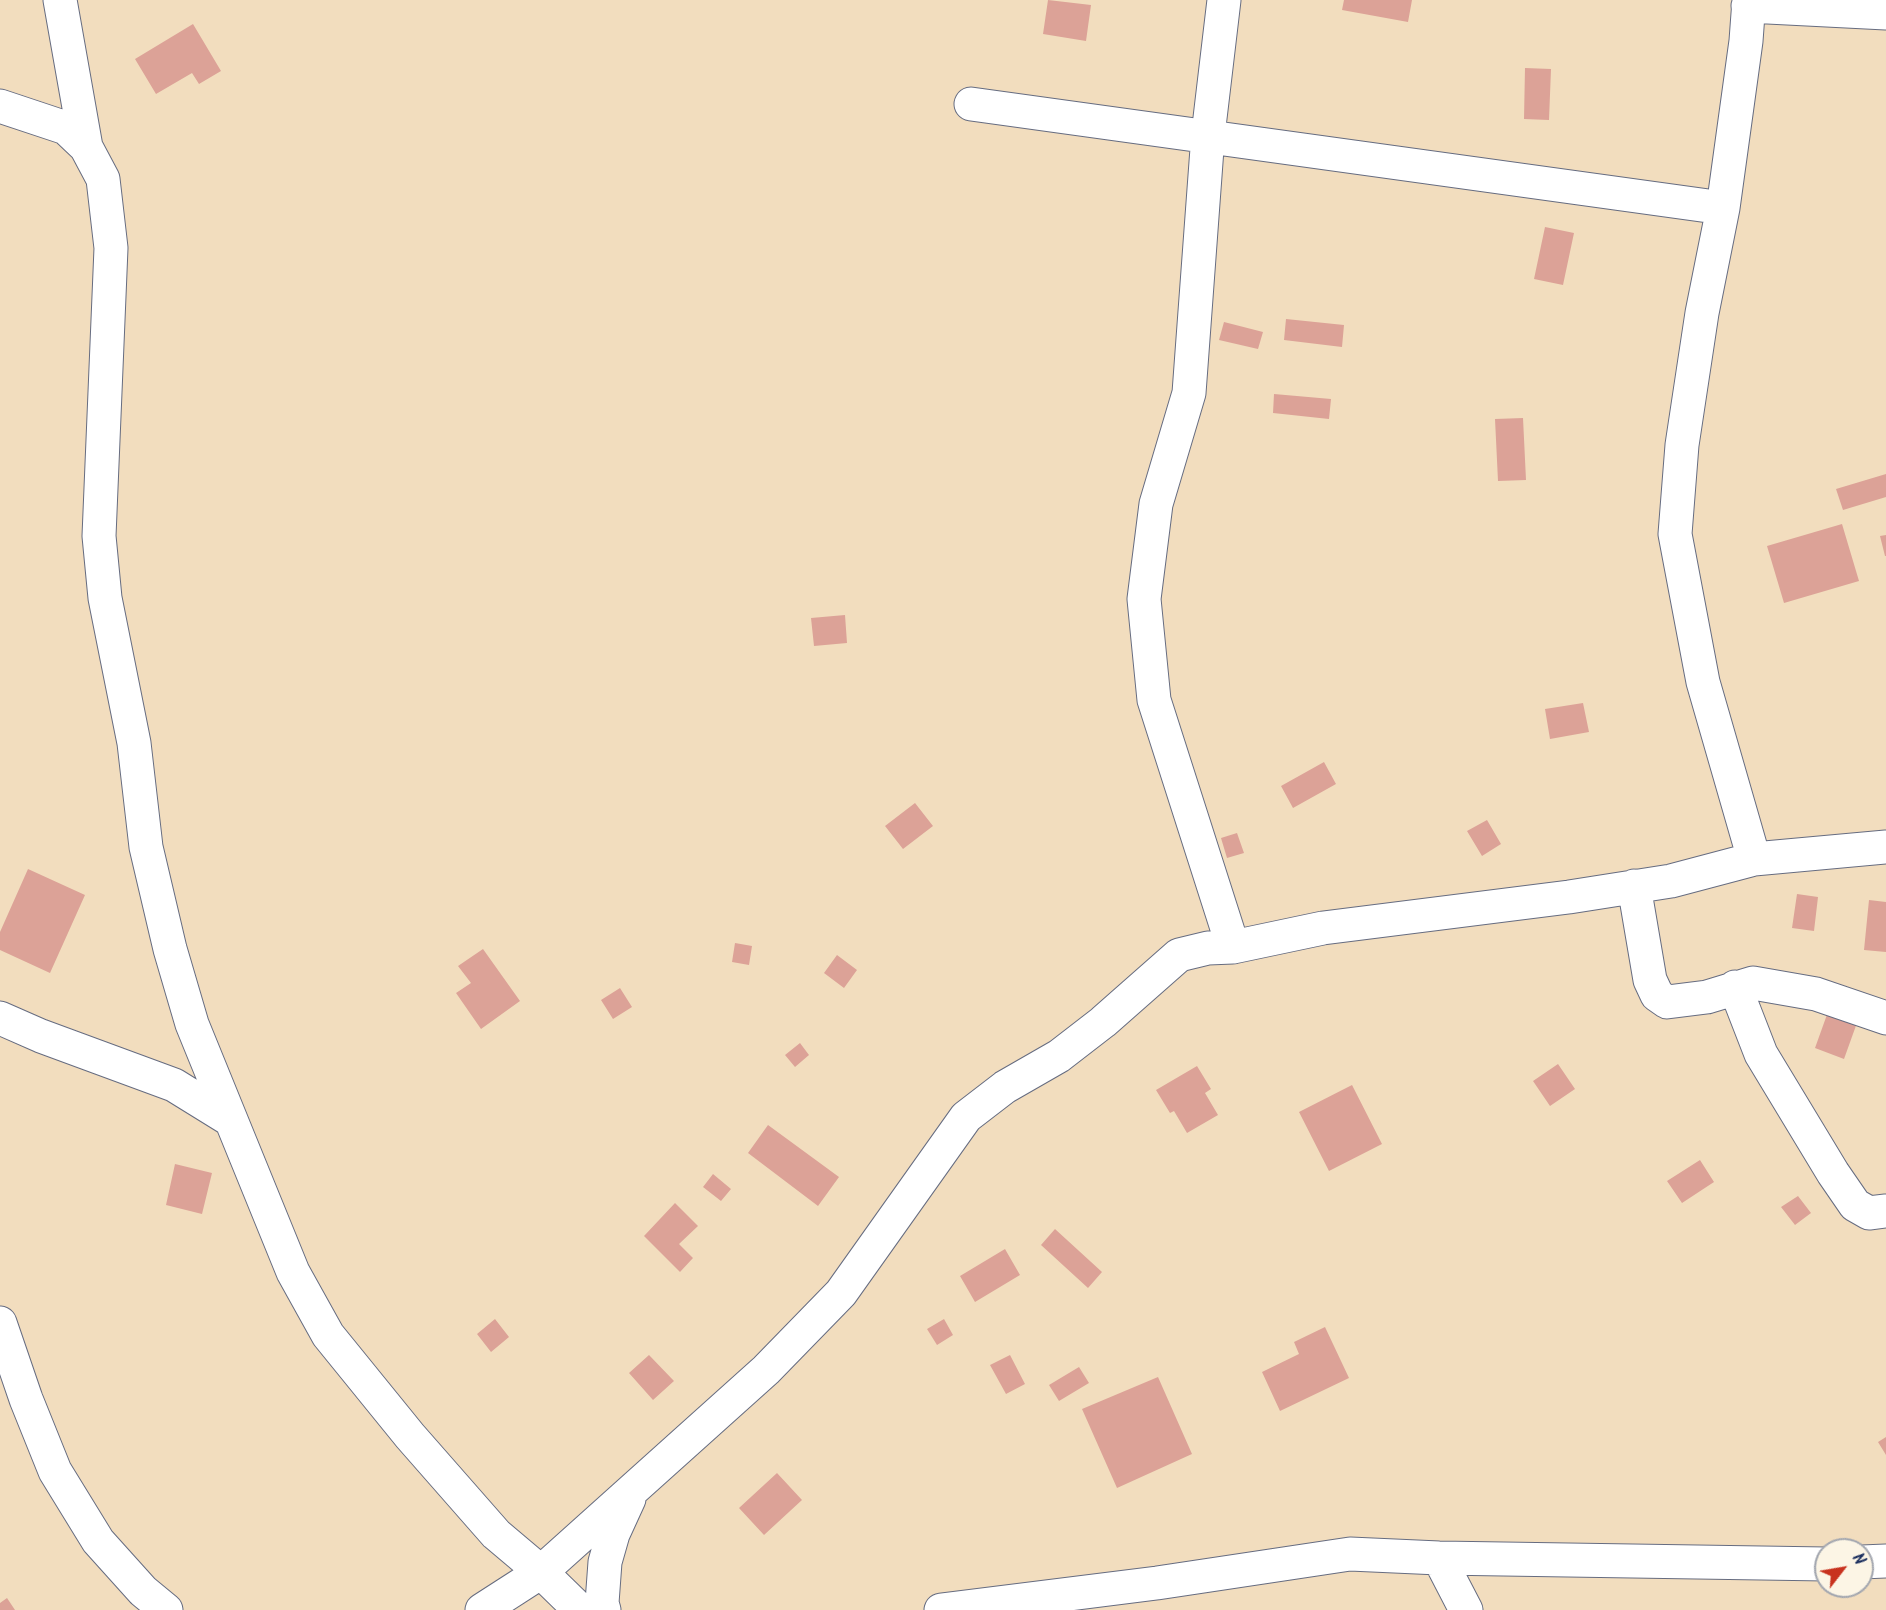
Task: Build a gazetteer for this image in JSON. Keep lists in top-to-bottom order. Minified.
{"north":"top right"}
